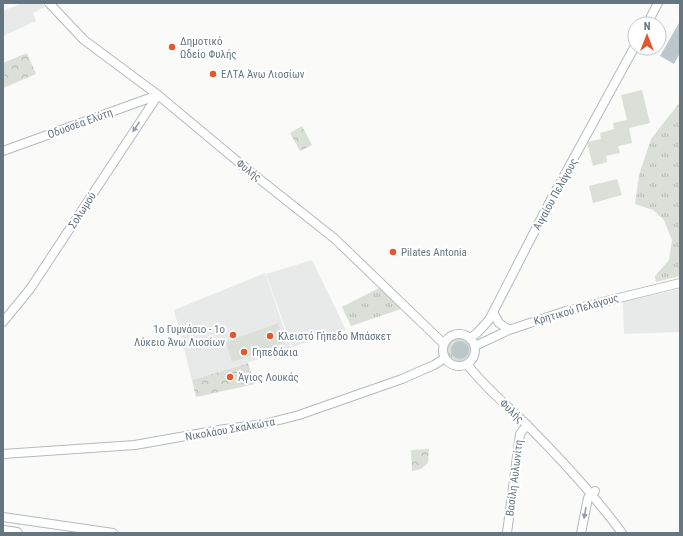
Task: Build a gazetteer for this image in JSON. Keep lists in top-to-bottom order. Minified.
{"streets":{"street":["Οδυσσέα Ελύτη","Φυλής","Αιγαίου Πελάγους","Σολωμού","Κρητικού Πελάγους","Νικολάου Σκαλκώτα","Βασίλη Αυλωνίτη"]},"crossings":[["Οδυσσέα Ελύτη","Φυλής"],["Οδυσσέα Ελύτη","Σολωμού"],["Φυλής","Αιγαίου Πελάγους"],["Φυλής","Σολωμού"],["Φυλής","Κρητικού Πελάγους"],["Φυλής","Νικολάου Σκαλκώτα"],["Φυλής","Βασίλη Αυλωνίτη"],["Αιγαίου Πελάγους","Κρητικού Πελάγους"],["Αιγαίου Πελάγους","Νικολάου Σκαλκώτα"],["Κρητικού Πελάγους","Νικολάου Σκαλκώτα"]],"one_way":["Σολωμού"],"places":["Δημοτικό Ωδείο Φυλής","ΕΛΤΑ Άνω Λιοσίων","Pilates Antonia","1ο Γυμνάσιο - 1ο Λύκειο Άνω Λιοσίων","Κλειστό Γήπεδο Μπάσκετ","Γηπεδάκια","Άγιος Λουκάς"],"north":"top"}
